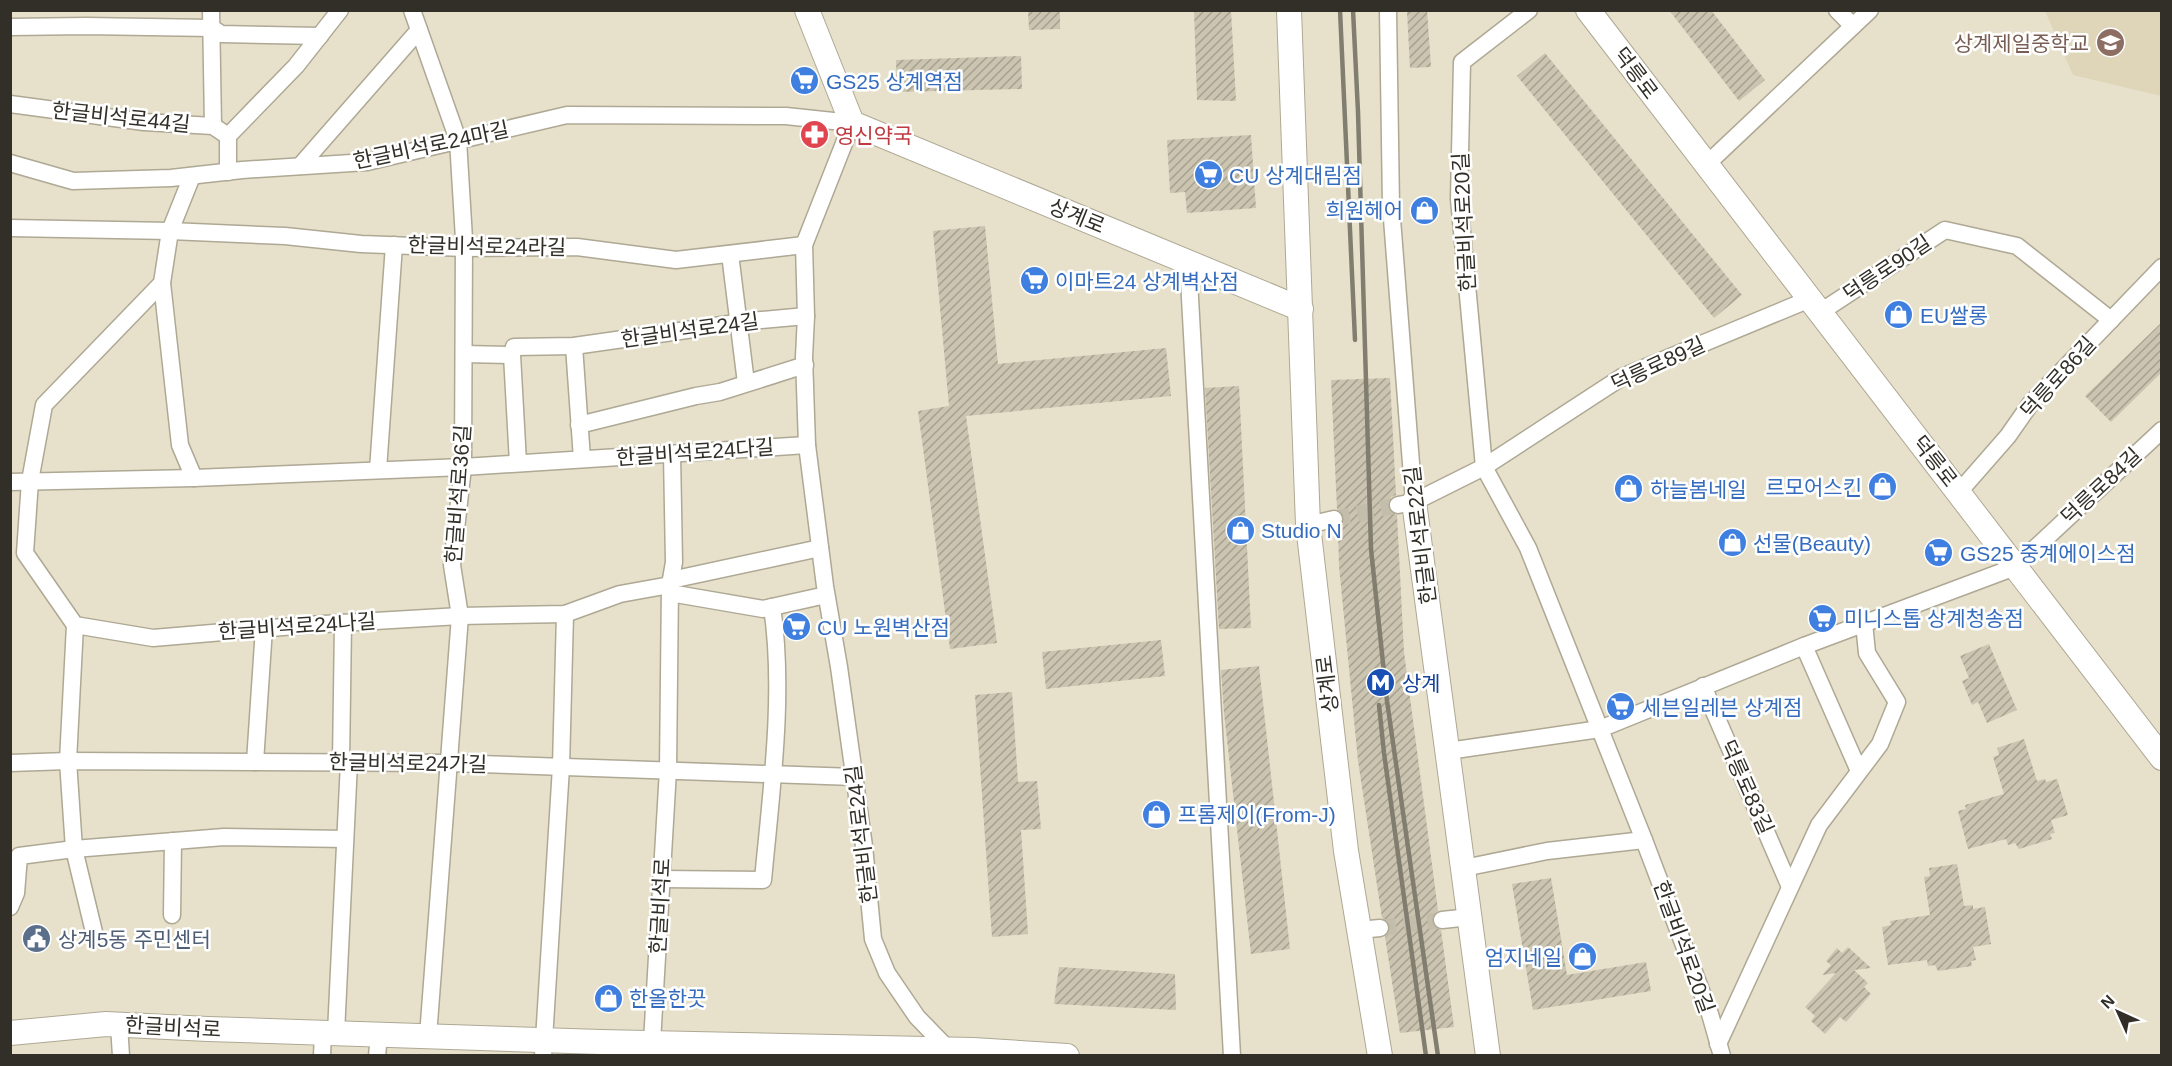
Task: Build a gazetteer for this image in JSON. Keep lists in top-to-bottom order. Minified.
{"streets":{"main road":["덕릉로","상계로","한글비석로22길","한글비석로"],"street":["한글비석로44길","한글비석로24마길","한글비석로20길","한글비석로24라길","덕릉로90길","한글비석로24길","덕릉로89길","덕릉로86길","한글비석로24다길","덕릉로84길","한글비석로36길","한글비석로24나길","한글비석로24가길","덕릉로83길"]},"crossings":[["덕릉로","덕릉로90길"],["덕릉로","덕릉로89길"],["덕릉로","덕릉로86길"],["덕릉로","덕릉로84길"],["한글비석로24마길","상계로"],["한글비석로24마길","한글비석로24길"],["한글비석로24마길","한글비석로36길"],["상계로","한글비석로24길"],["한글비석로20길","덕릉로89길"],["한글비석로24라길","한글비석로24길"],["한글비석로24라길","한글비석로36길"],["덕릉로90길","덕릉로89길"],["덕릉로90길","덕릉로86길"],["한글비석로24길","한글비석로24다길"],["한글비석로24길","한글비석로24나길"],["한글비석로24길","한글비석로24가길"],["한글비석로24길","한글비석로"],["한글비석로24다길","한글비석로36길"],["한글비석로36길","한글비석로24나길"],["한글비석로36길","한글비석로24가길"],["한글비석로36길","한글비석로"],["한글비석로24가길","한글비석로"]],"places":{"school or university":["상계제일중학교"],"supermarket":["GS25 상계역점","CU 상계대림점","이마트24 상계벽산점","GS25 중계에이스점","미니스톱 상계청송점","CU 노원벽산점","세븐일레븐 상계점"],"pharmacy":["영신약국"],"shop":["희원헤어","EU쌀롱","르모어스킨","하늘봄네일","Studio N","선물(Beauty)","프롬제이(From-J)","엄지네일","한올한끗"],"metro station":["상계"],"public building":["상계5동 주민센터"]},"north":"top left"}
